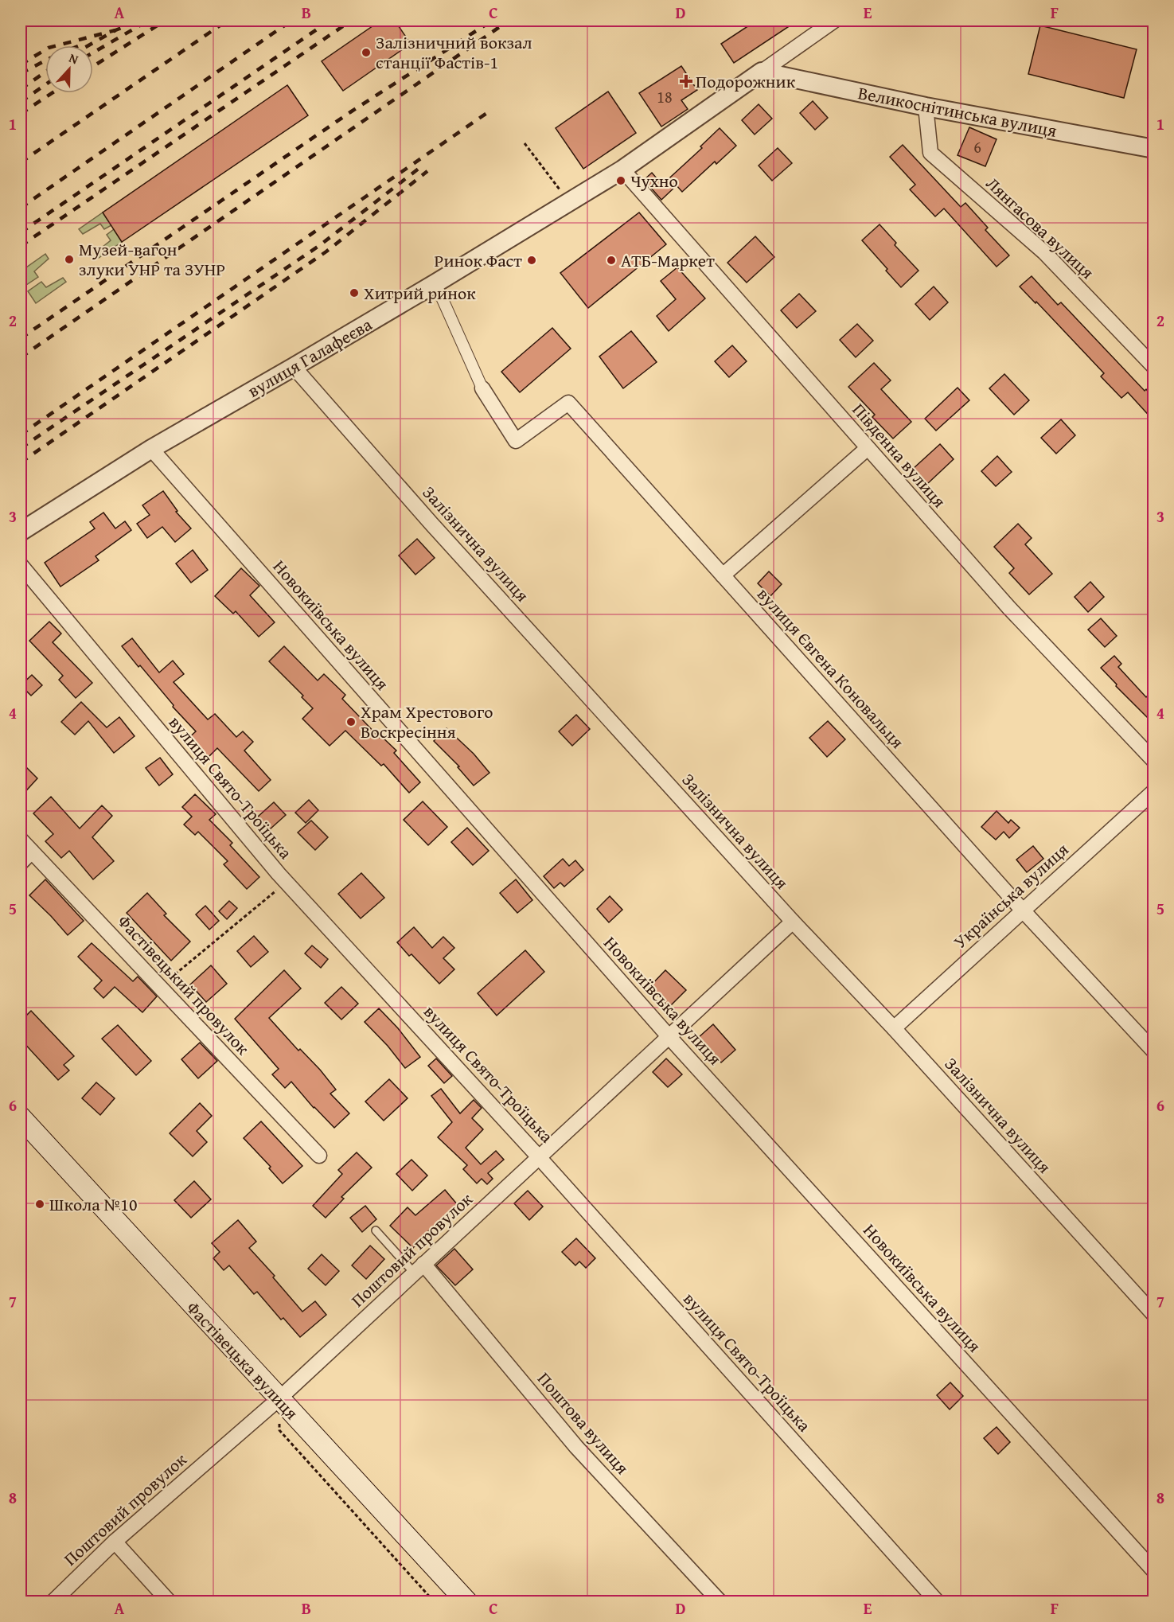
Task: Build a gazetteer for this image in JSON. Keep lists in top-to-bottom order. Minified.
{"streets":{"main road":["Фастівецька вулиця"],"street":["Великоснітинська вулиця","Лянгасова вулиця","вулиця Галафеєва","Південна вулиця","Залізнична вулиця","Новокиївська вулиця","вулиця Євгена Коновальця","вулиця Свято-Троїцька","Українська вулиця","Фастівецький провулок","Поштовий провулок","Поштова вулиця"]},"crossings":[["Великоснітинська вулиця","Лянгасова вулиця"],["Великоснітинська вулиця","вулиця Галафеєва"],["вулиця Галафеєва","Південна вулиця"],["вулиця Галафеєва","Залізнична вулиця"],["вулиця Галафеєва","Новокиївська вулиця"],["Залізнична вулиця","Українська вулиця"],["Залізнична вулиця","Поштовий провулок"],["Новокиївська вулиця","Поштовий провулок"],["вулиця Євгена Коновальця","Українська вулиця"],["вулиця Свято-Троїцька","Поштовий провулок"],["Поштовий провулок","Фастівецька вулиця"],["Поштовий провулок","Поштова вулиця"]],"places":{"other":["Залізничний вокзал станції Фастів-1","Чухно","Музей-вагон злуки УНР та ЗУНР","Ринок Фаст","АТБ-Маркет","Хитрий ринок","Храм Хрестового Воскресіння","Школа №10"],"health":["Подорожник"]},"house_numbers":["18","6"],"north":"top","grid":{"columns":["A","B","C","D","E","F"],"rows":["1","2","3","4","5","6","7","8"]}}
